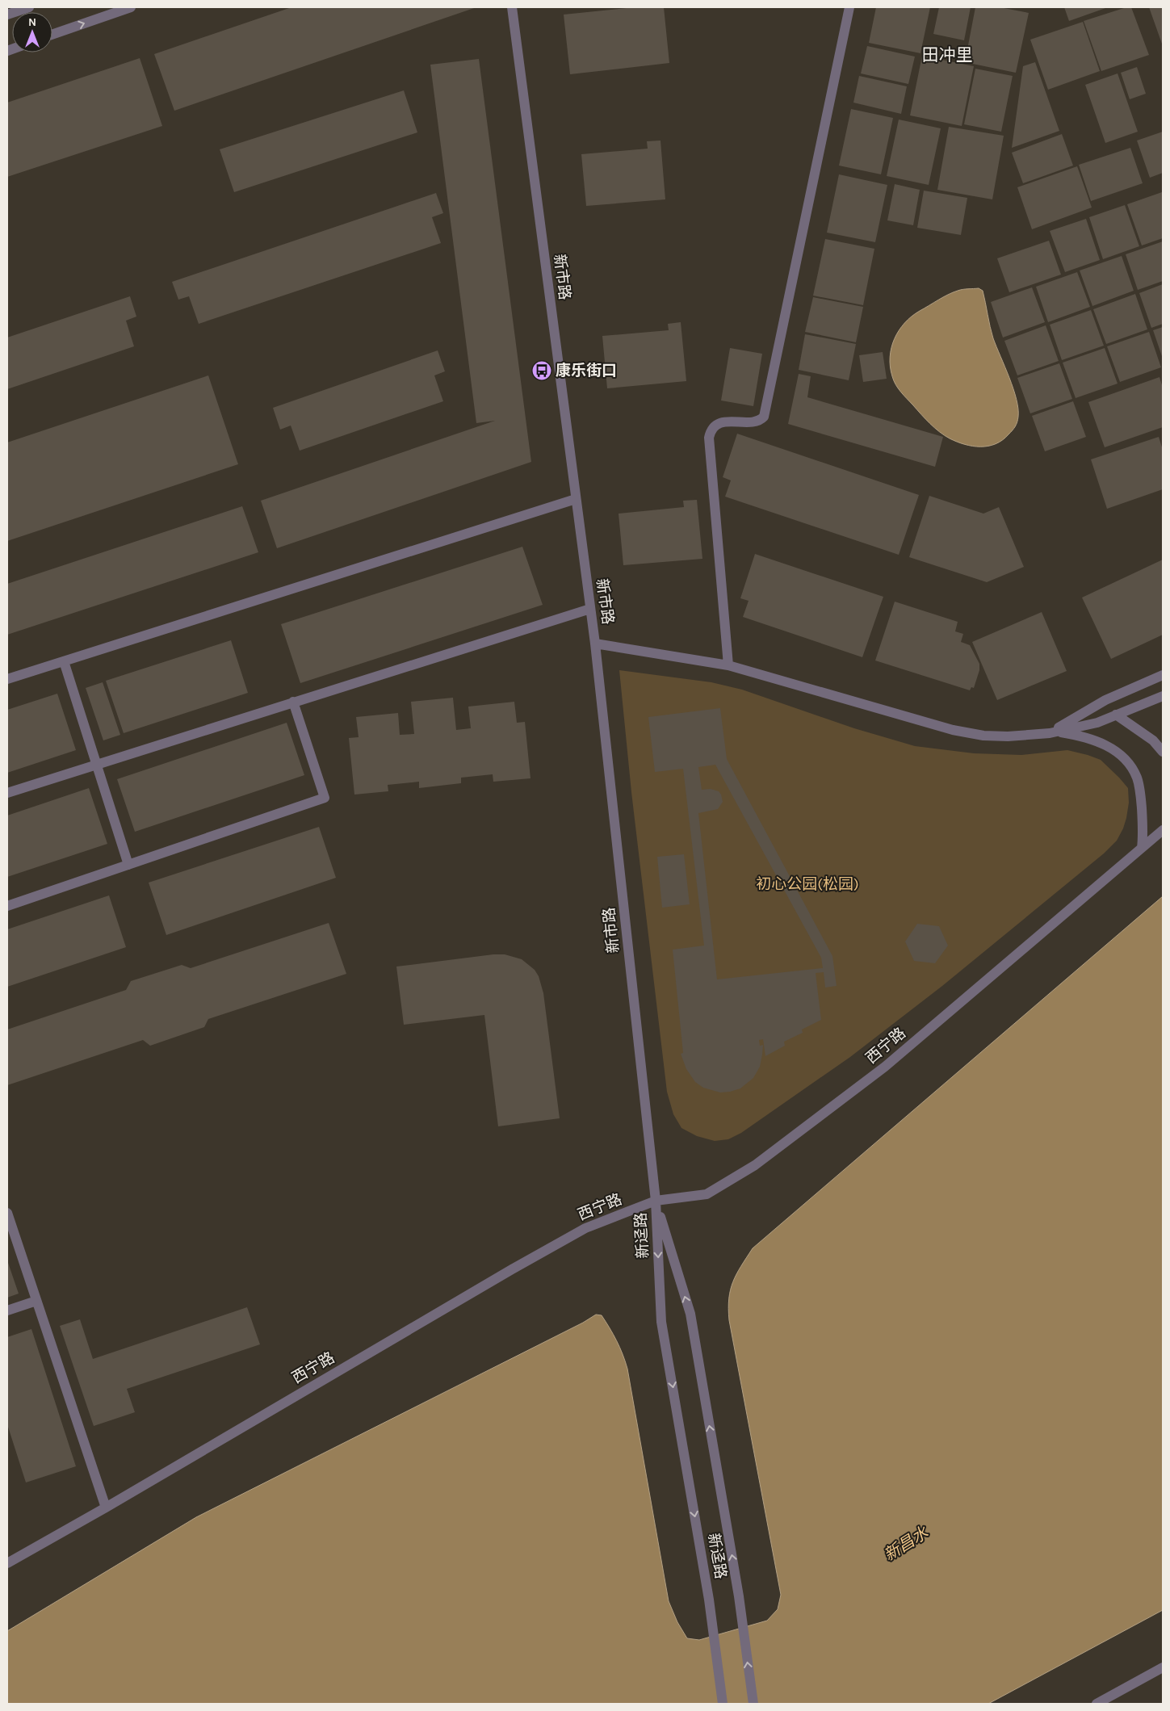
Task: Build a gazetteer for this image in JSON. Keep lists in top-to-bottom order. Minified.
{"streets":{"street":["新市路","西宁路","新迳路"]},"crossings":[["新市路","西宁路"],["新市路","新迳路"],["西宁路","新迳路"]],"districts":["田冲里"],"water":["新昌水"],"parks":["初心公园(松园)"],"places":{"bus stop":["康乐街口"]},"north":"top"}
